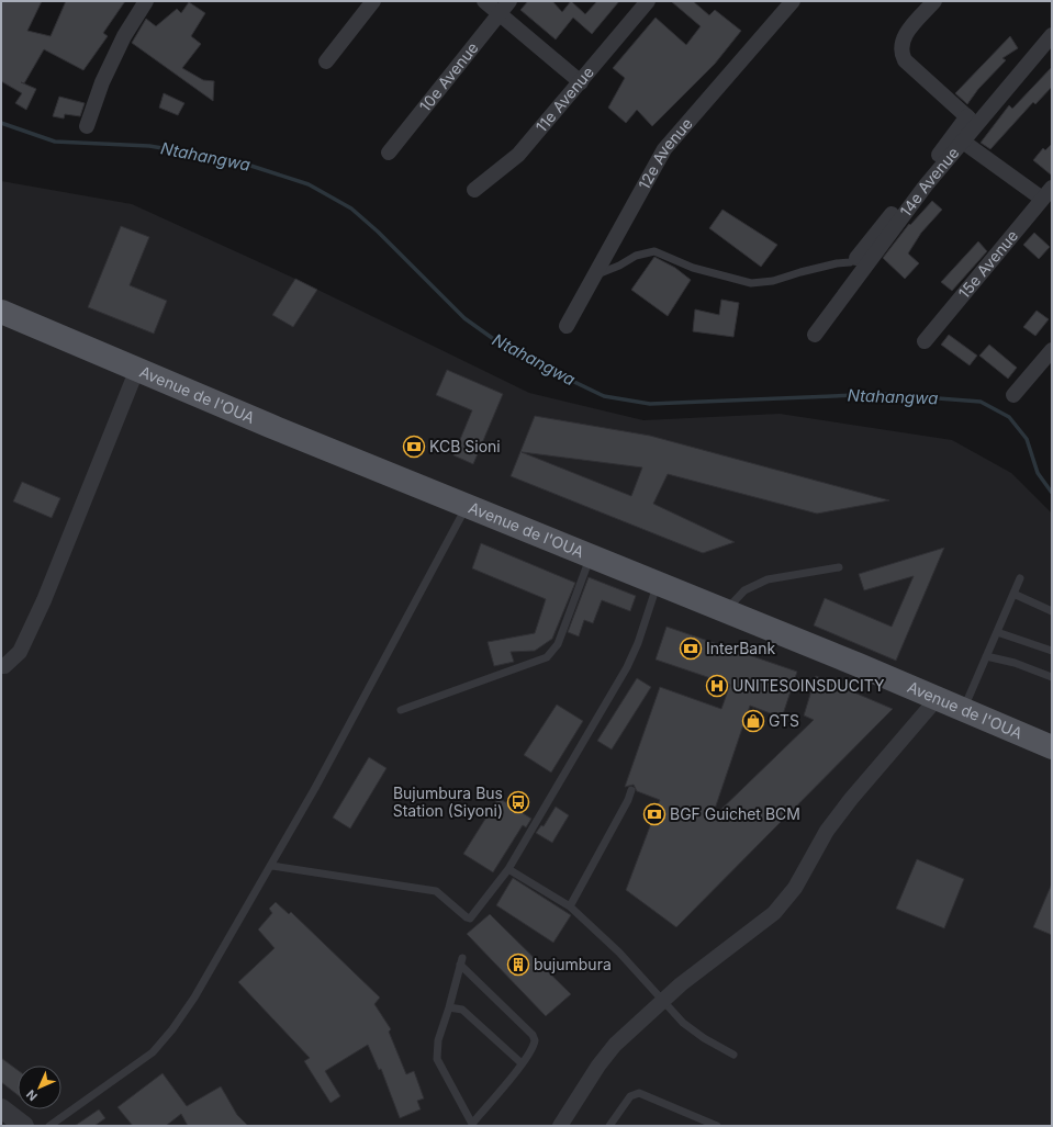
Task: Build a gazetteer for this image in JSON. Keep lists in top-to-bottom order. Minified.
{"streets":{"main road":["Avenue de l'OUA"],"street":["10e Avenue","11e Avenue","12e Avenue","14e Avenue","15e Avenue"]},"water":["Ntahangwa"],"places":{"bank":["KCB Sioni","InterBank","BGF Guichet BCM"],"hospital":["UNITESOINSDUCITY"],"shop":["GTS"],"bus stop":["Bujumbura Bus Station (Siyoni)"],"building":["bujumbura"]},"north":"bottom left"}
